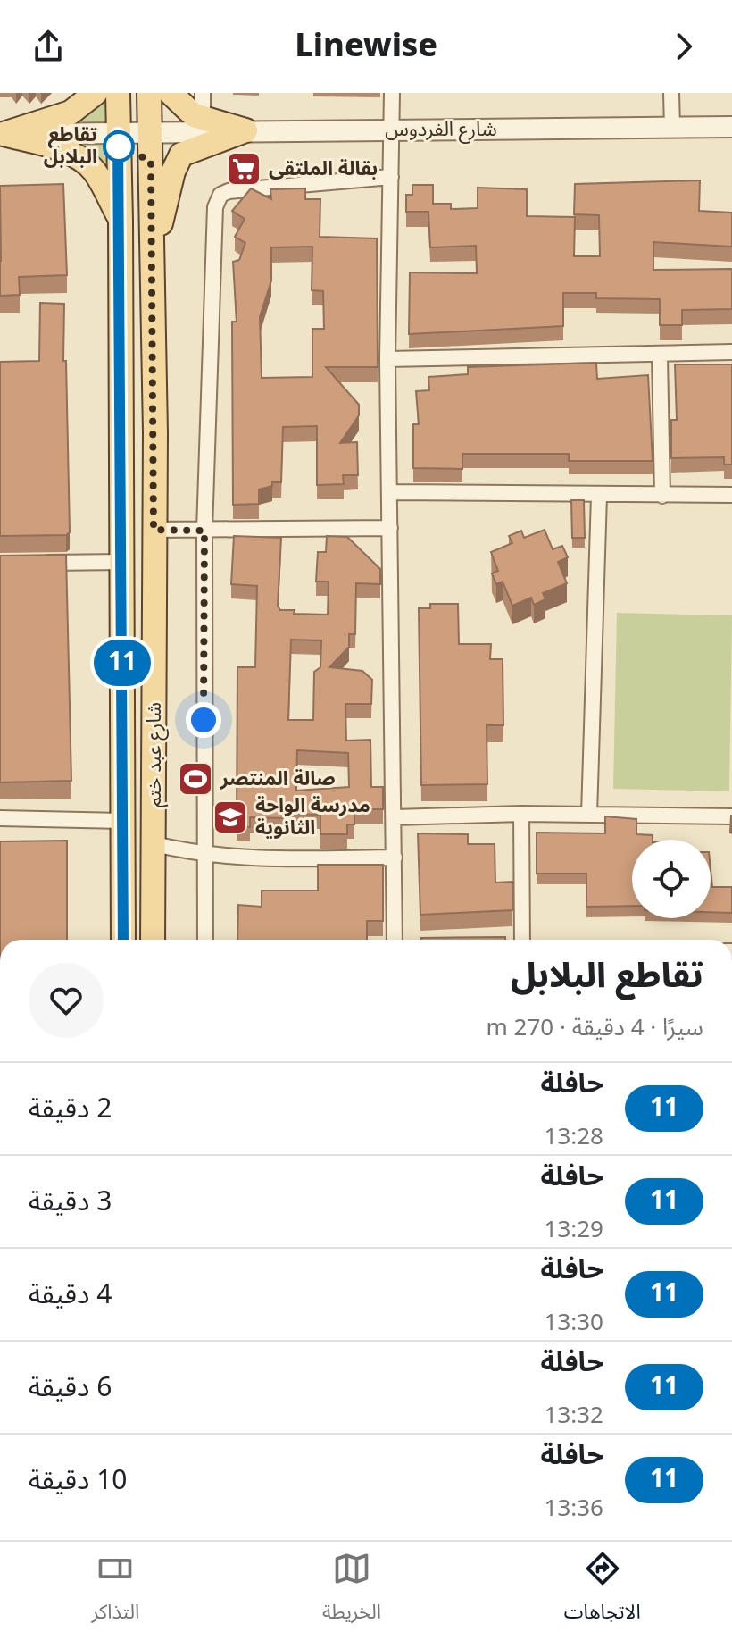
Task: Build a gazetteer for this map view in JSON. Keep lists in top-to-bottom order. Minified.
{"streets":{"main road":["شارع عبد ختم"],"street":["شارع الفردوس"]},"crossings":[["شارع الفردوس","شارع عبد ختم"]],"places":{"other":["تقاطع البلابل"],"supermarket":["بقالة الملتقى"],"sports":["صالة المنتصر"],"school or university":["مدرسة الواحة الثانوية"]},"lines":["bus line 11"],"page":{"header":"Linewise","on_map":"11","heading":["تقاطع البلابل","سيرًا · 4 دقيقة · 270 m"],"list":[{"mark":"11","name":"حافلة","note":"13:28","value":"2 دقيقة"},{"mark":"11","name":"حافلة","note":"13:29","value":"3 دقيقة"},{"mark":"11","name":"حافلة","note":"13:30","value":"4 دقيقة"},{"mark":"11","name":"حافلة","note":"13:32","value":"6 دقيقة"},{"mark":"11","name":"حافلة","note":"13:36","value":"10 دقيقة"}],"tabs":["الاتجاهات","الخريطة","التذاكر"]}}
